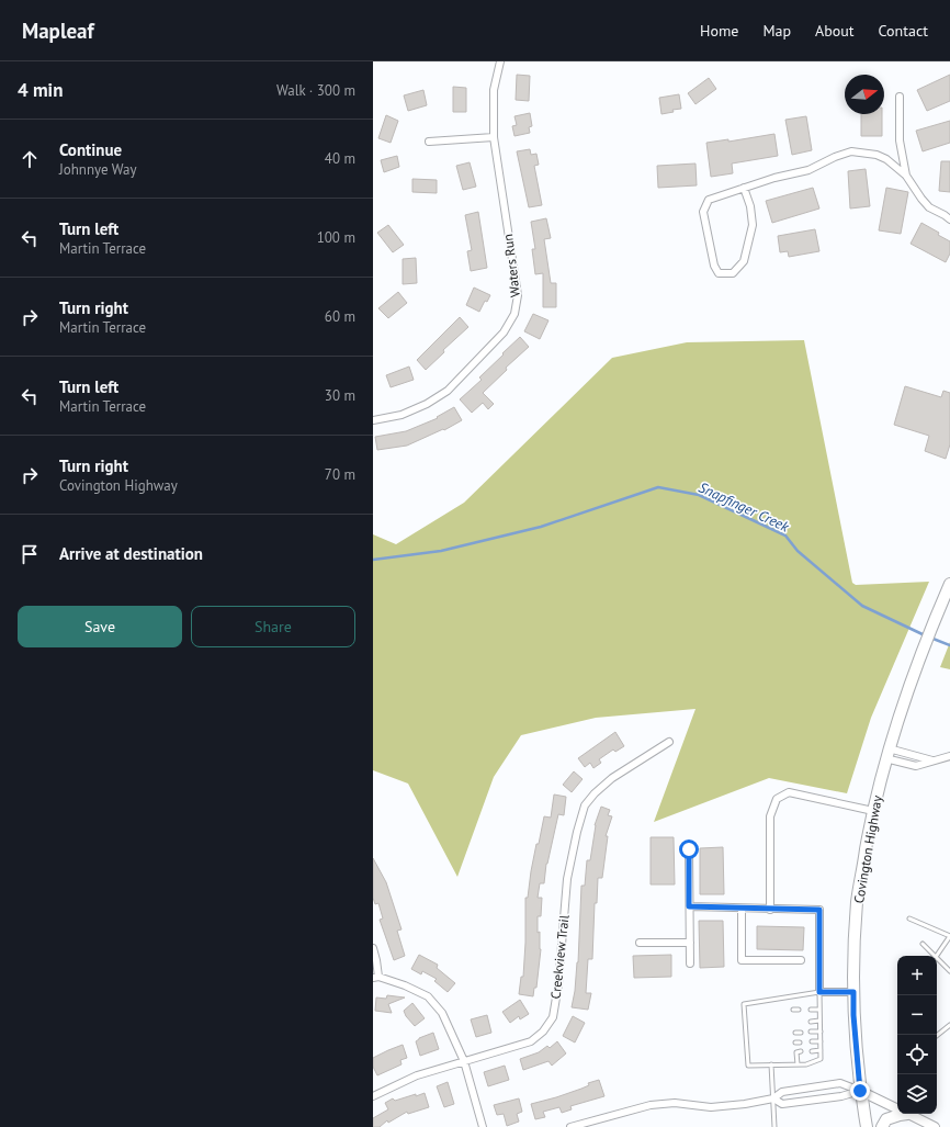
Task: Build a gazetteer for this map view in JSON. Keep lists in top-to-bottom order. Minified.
{"streets":{"main road":["Covington Highway"],"street":["Waters Run","Creekview Trail"]},"water":["Snapfinger Creek"],"north":"right","page":{"header":"Mapleaf","nav":["Home","Map","About","Contact"],"heading":["4 min","Walk · 300 m"],"list":[["Continue","Johnnye Way","40 m"],["Turn left","Martin Terrace","100 m"],["Turn right","Martin Terrace","60 m"],["Turn left","Martin Terrace","30 m"],["Turn right","Covington Highway","70 m"],"Arrive at destination"],"buttons":["Save","Share"],"map_buttons":["+","−"]}}
